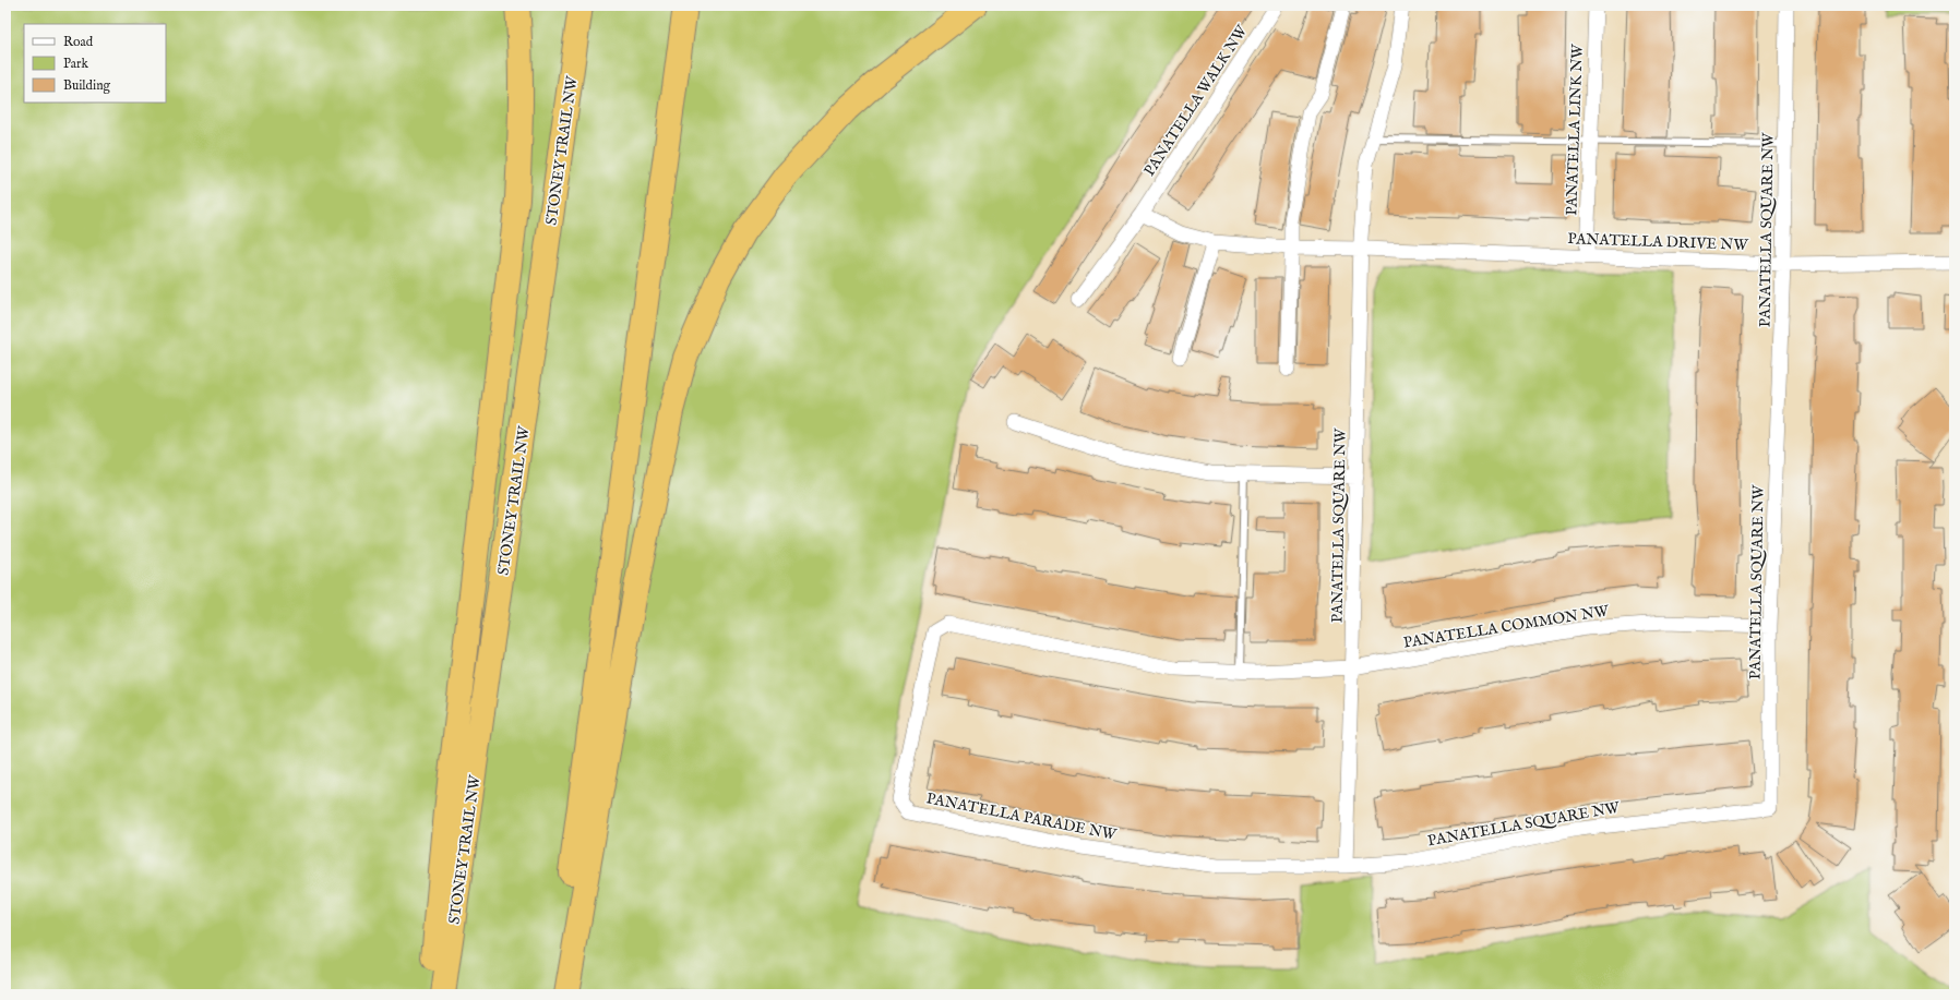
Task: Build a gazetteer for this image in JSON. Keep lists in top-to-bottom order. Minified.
{"streets":{"highway":["STONEY TRAIL NW"],"street":["PANATELLA WALK NW","PANATELLA LINK NW","PANATELLA SQUARE NW","PANATELLA DRIVE NW","PANATELLA COMMON NW","PANATELLA PARADE NW"]},"crossings":[["PANATELLA LINK NW","PANATELLA DRIVE NW"],["PANATELLA SQUARE NW","PANATELLA DRIVE NW"],["PANATELLA SQUARE NW","PANATELLA COMMON NW"],["PANATELLA SQUARE NW","PANATELLA PARADE NW"],["PANATELLA COMMON NW","PANATELLA PARADE NW"]],"legend":["Road","Park","Building"]}
